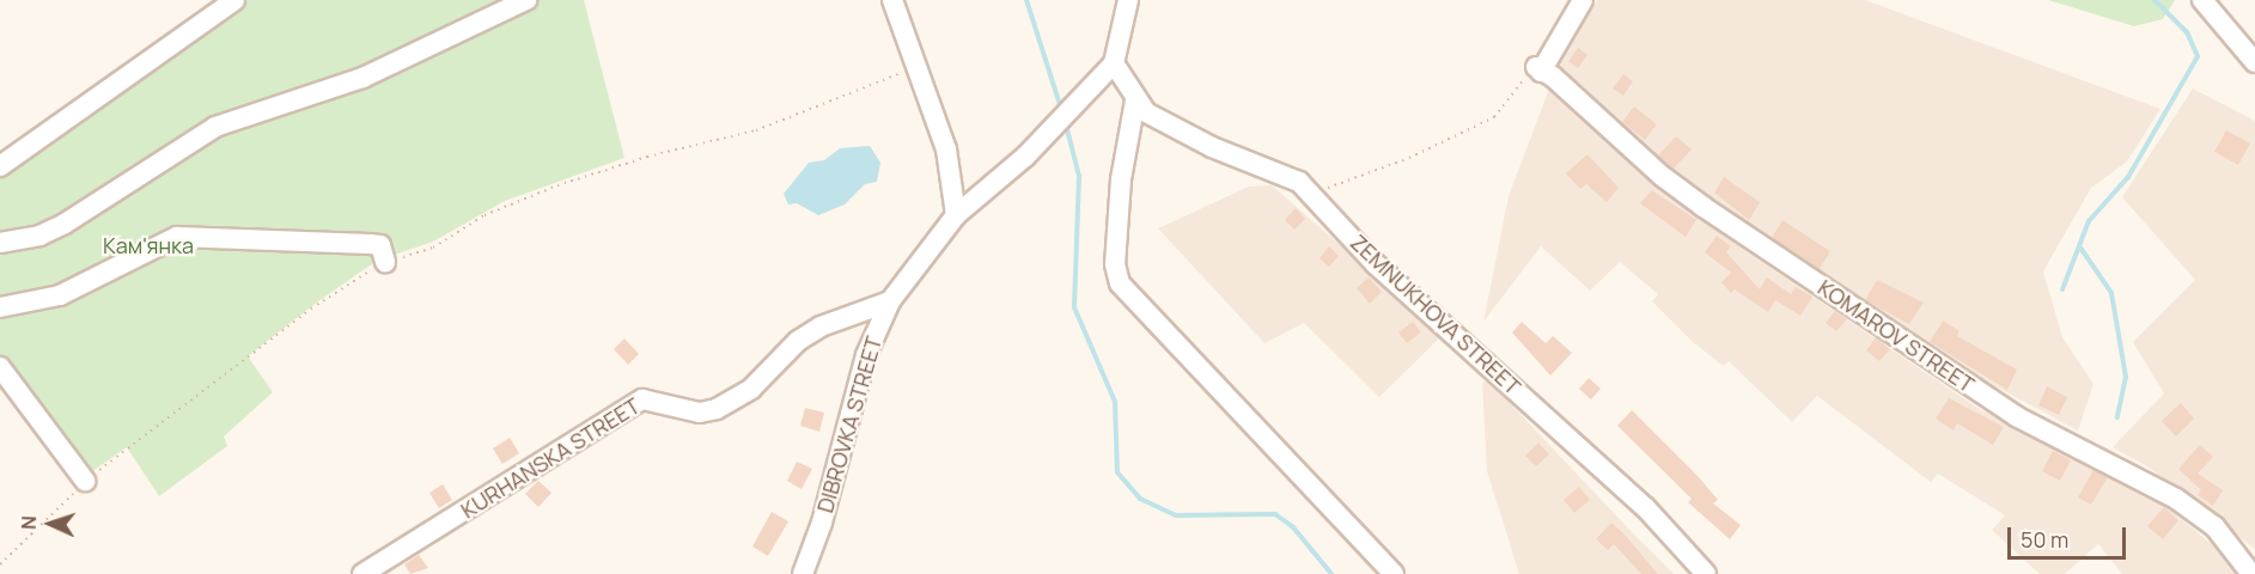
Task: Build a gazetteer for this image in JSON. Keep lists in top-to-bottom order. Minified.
{"streets":{"street":["ZEMNUKHOVA STREET","KOMAROV STREET","DIBROVKA STREET","KURHANSKA STREET"]},"crossings":[["ZEMNUKHOVA STREET","DIBROVKA STREET"],["DIBROVKA STREET","KURHANSKA STREET"]],"parks":["Кам'янка"],"scale_bar":"50 m","north":"left"}
